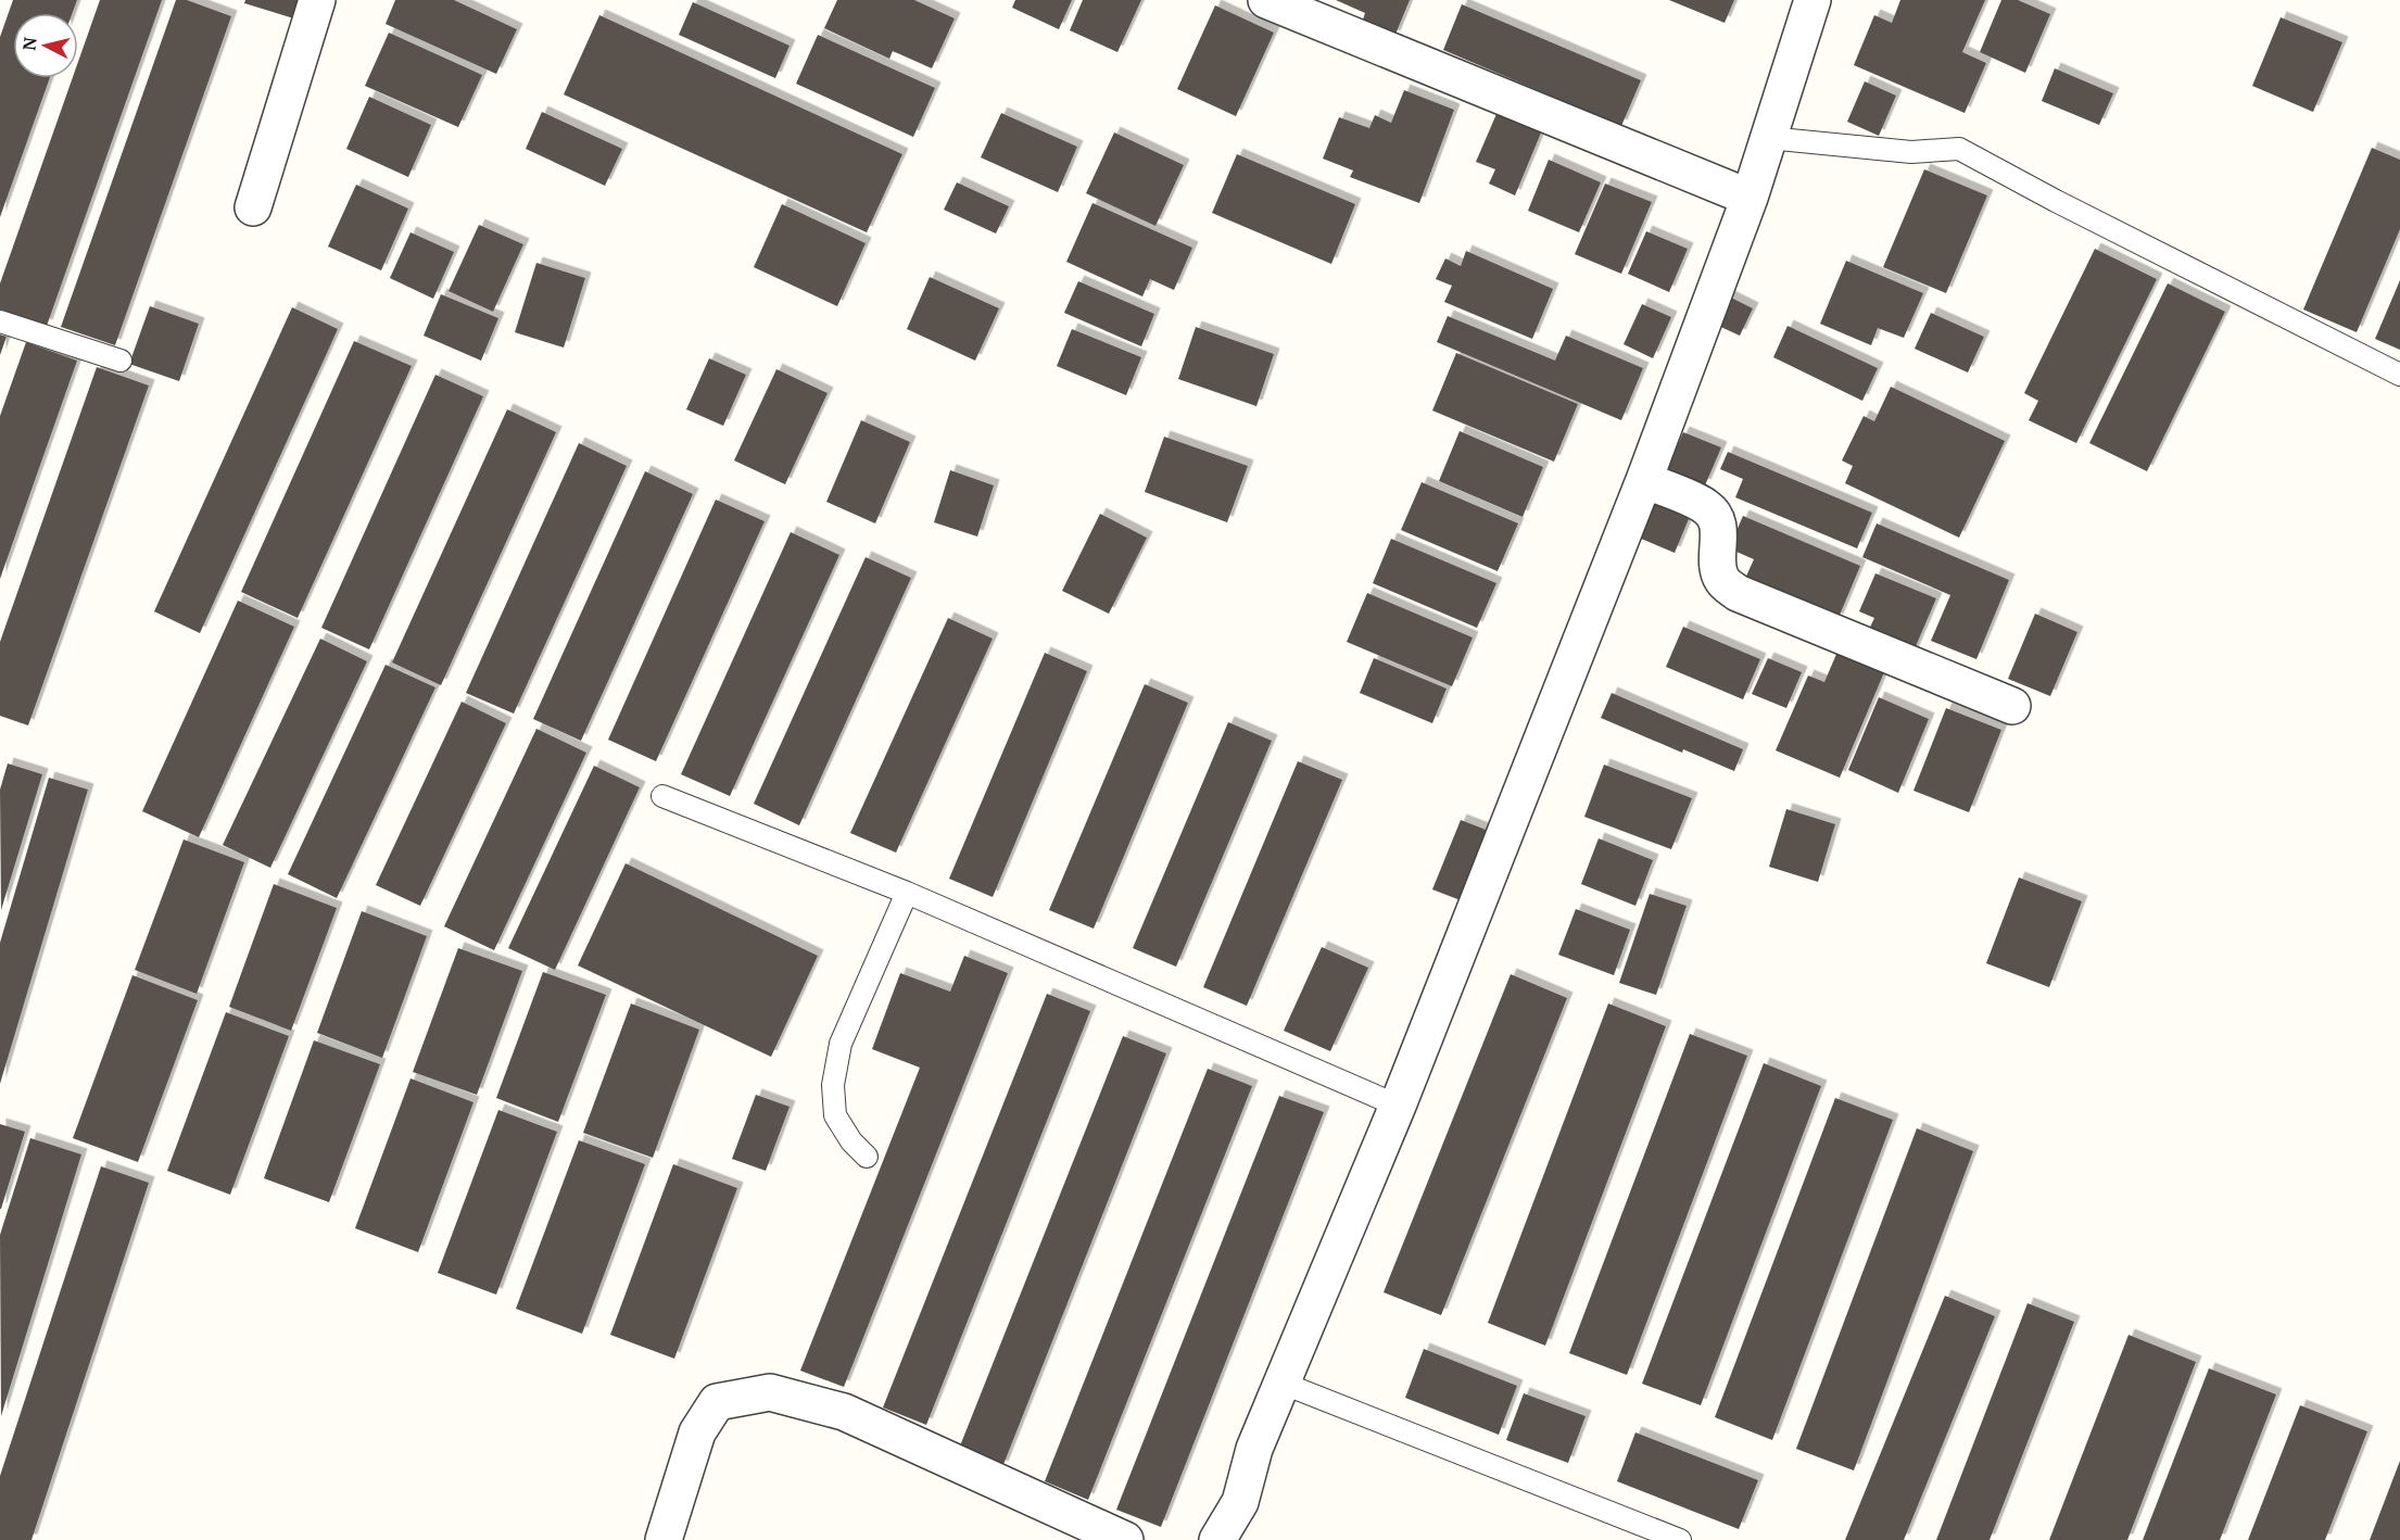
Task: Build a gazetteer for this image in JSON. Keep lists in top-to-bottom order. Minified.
{"north":"left"}
